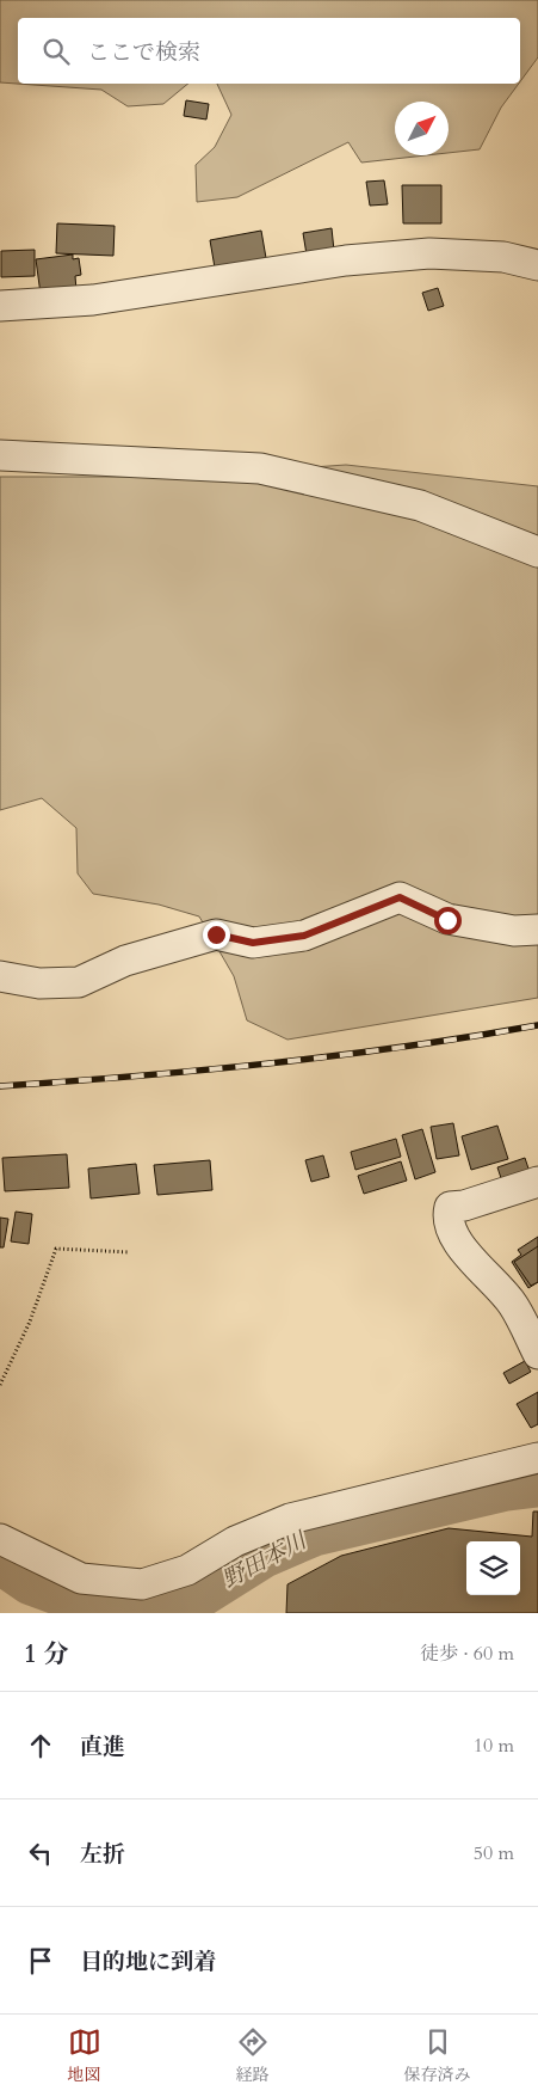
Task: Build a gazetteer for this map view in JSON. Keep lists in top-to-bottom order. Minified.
{"water":["野田本川"],"north":"top right","page":{"search":"ここで検索","heading":["1 分","徒歩 · 60 m"],"list":[["直進","10 m"],["左折","50 m"],"目的地に到着"],"nav":["地図","経路","保存済み"]}}
